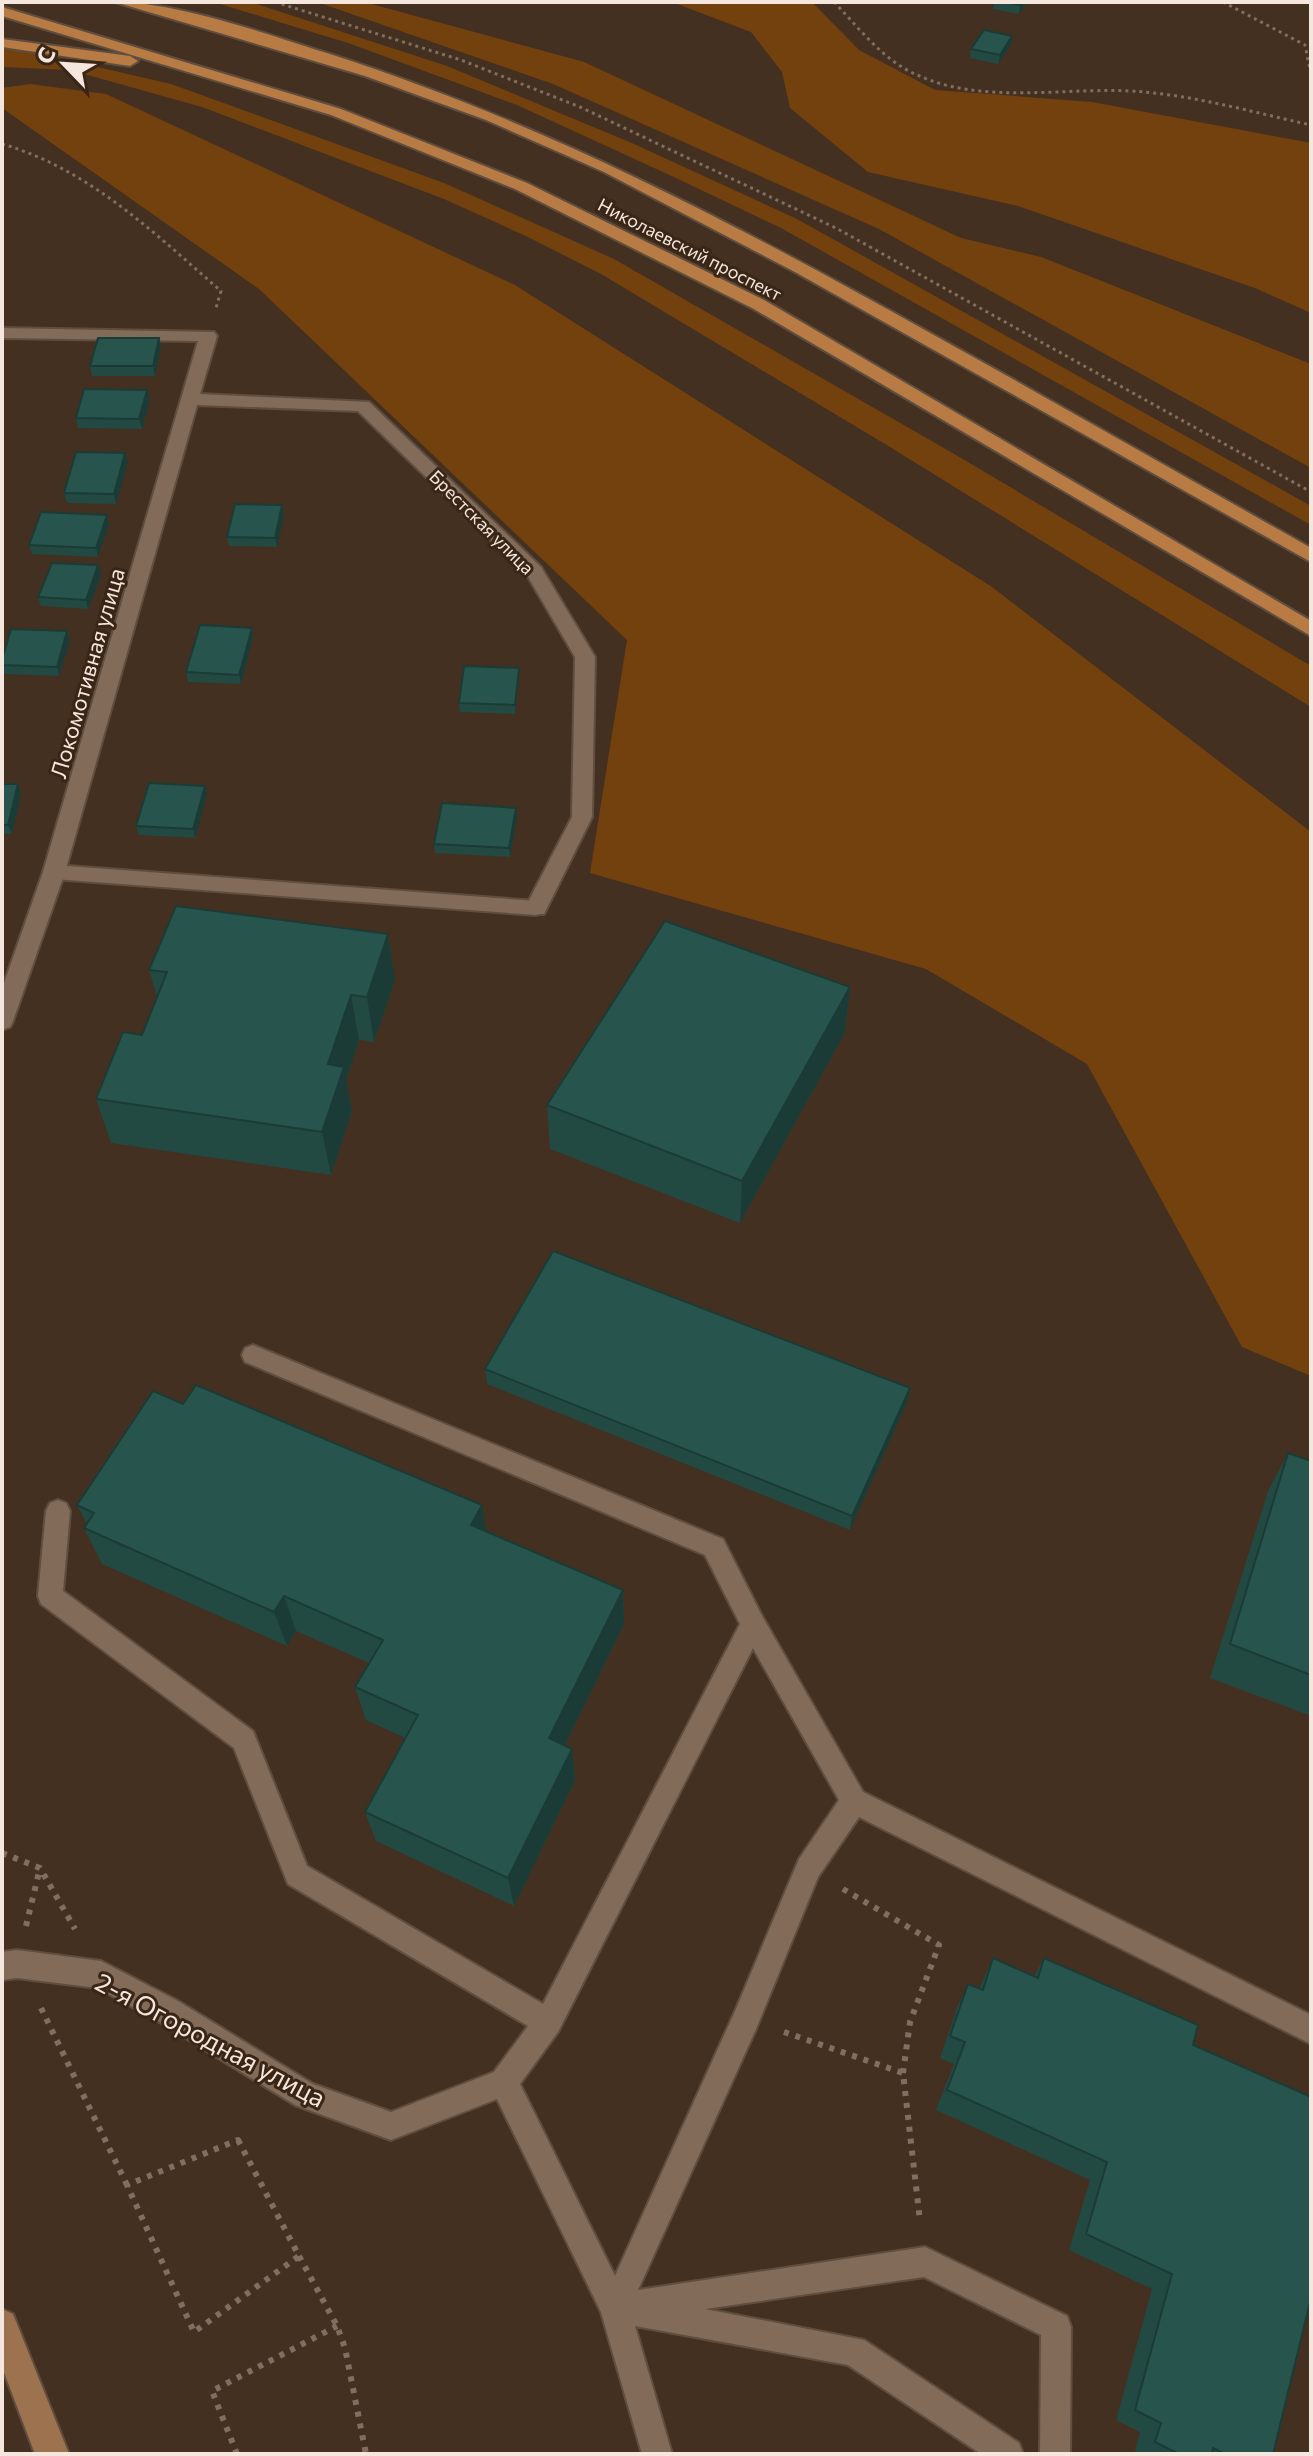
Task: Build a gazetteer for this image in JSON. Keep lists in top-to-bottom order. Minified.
{"streets":{"main road":["Николаевский проспект"],"street":["Брестская улица","Локомотивная улица"],"lane":["2-я Огородная улица"]},"crossings":[["Брестская улица","Локомотивная улица"]],"north":"top left"}
